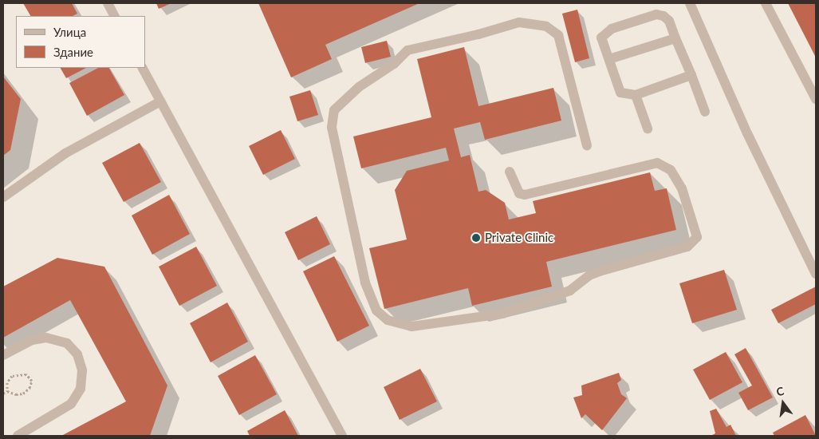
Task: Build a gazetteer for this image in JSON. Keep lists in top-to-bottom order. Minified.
{"places":["Private Clinic"],"legend":["Улица","Здание"],"north":"top"}
